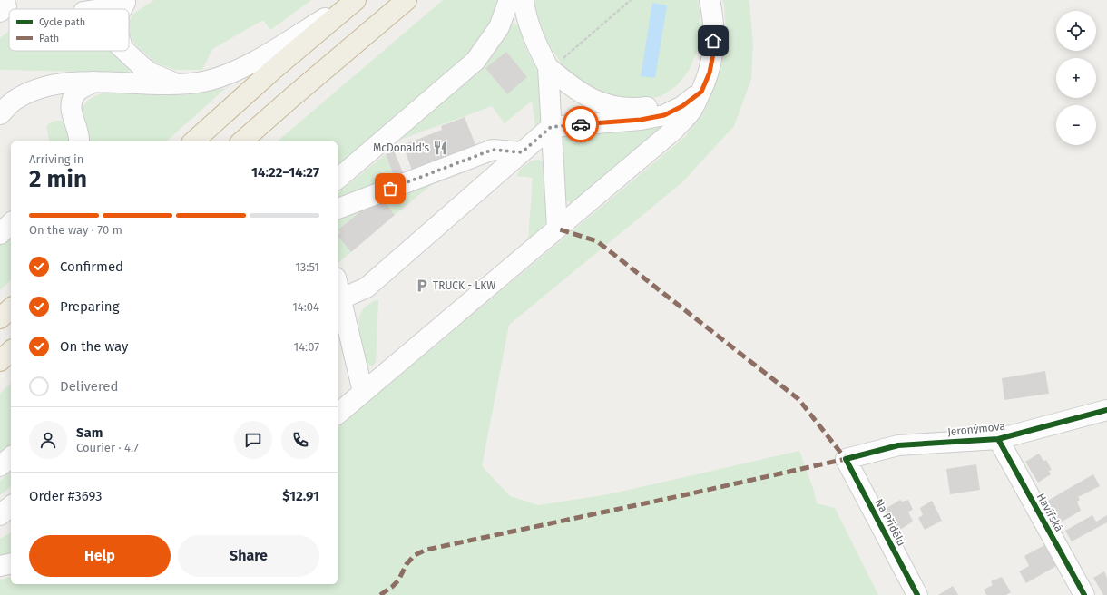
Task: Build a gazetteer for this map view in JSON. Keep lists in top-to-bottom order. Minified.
{"streets":{"street":["Jeronýmova","Havířská","Na Přídělu"]},"crossings":[["Jeronýmova","Havířská"],["Jeronýmova","Na Přídělu"]],"places":{"restaurant":["McDonald's"],"parking":["TRUCK - LKW"]},"legend":["Cycle path","Path"],"page":{"map_buttons":["+","−"],"heading":["2 min","Arriving in","14:22–14:27"],"panel":["Sam","Courier · 4.7","Order #3693","$12.91"],"bar":"On the way · 70 m","list":[["Confirmed","13:51"],["Preparing","14:04"],["On the way","14:07"],"Delivered"],"buttons":["Help","Share"]}}
